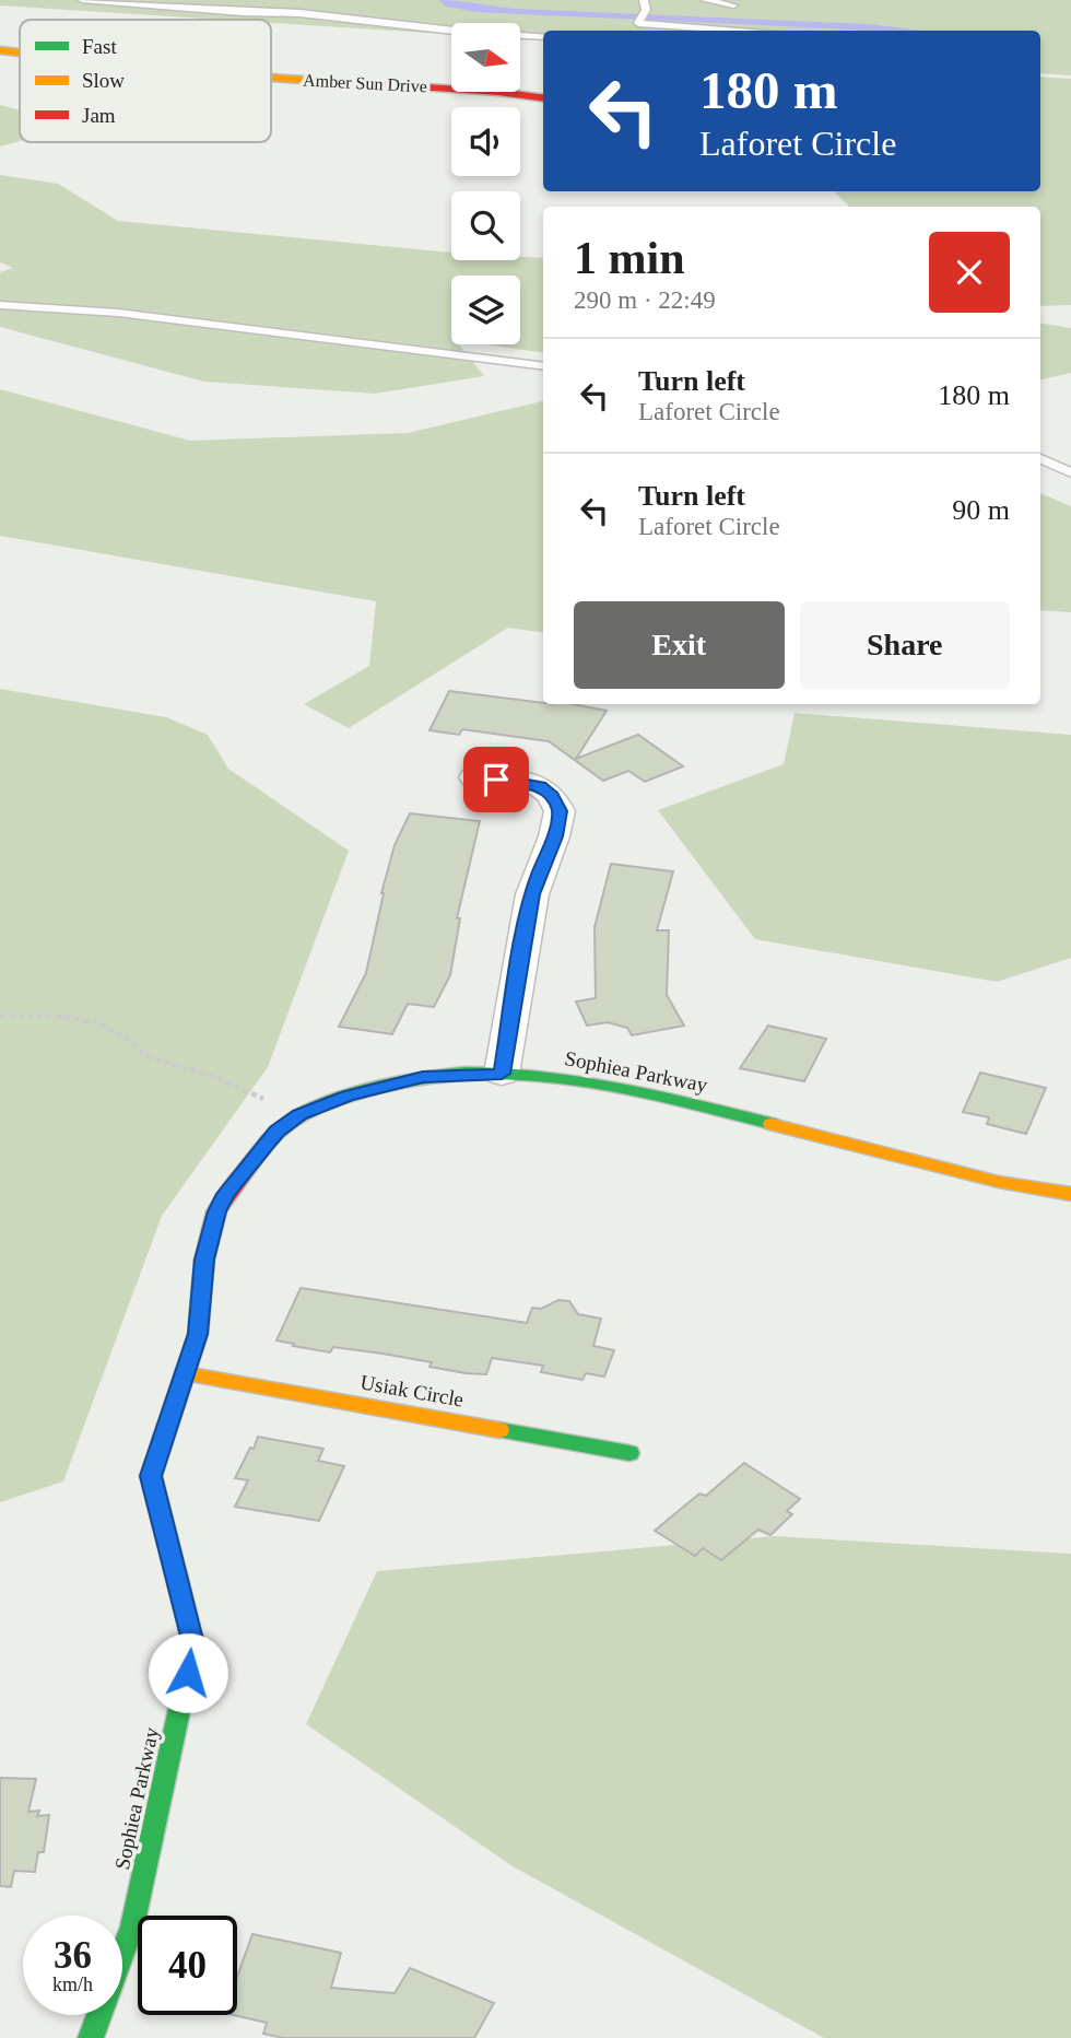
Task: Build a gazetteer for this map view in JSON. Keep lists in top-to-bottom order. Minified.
{"streets":{"street":["Amber Sun Drive","Sophiea Parkway","Usiak Circle"]},"crossings":[["Sophiea Parkway","Usiak Circle"]],"legend":["Fast","Slow","Jam"],"north":"right","page":{"turn":["180 m","Laforet Circle"],"heading":["1 min","290 m · 22:49"],"list":[{"name":"Turn left","note":"Laforet Circle","value":"180 m"},{"name":"Turn left","note":"Laforet Circle","value":"90 m"}],"buttons":["Exit","Share"],"speed":"36 km/h","limit":"40"}}
